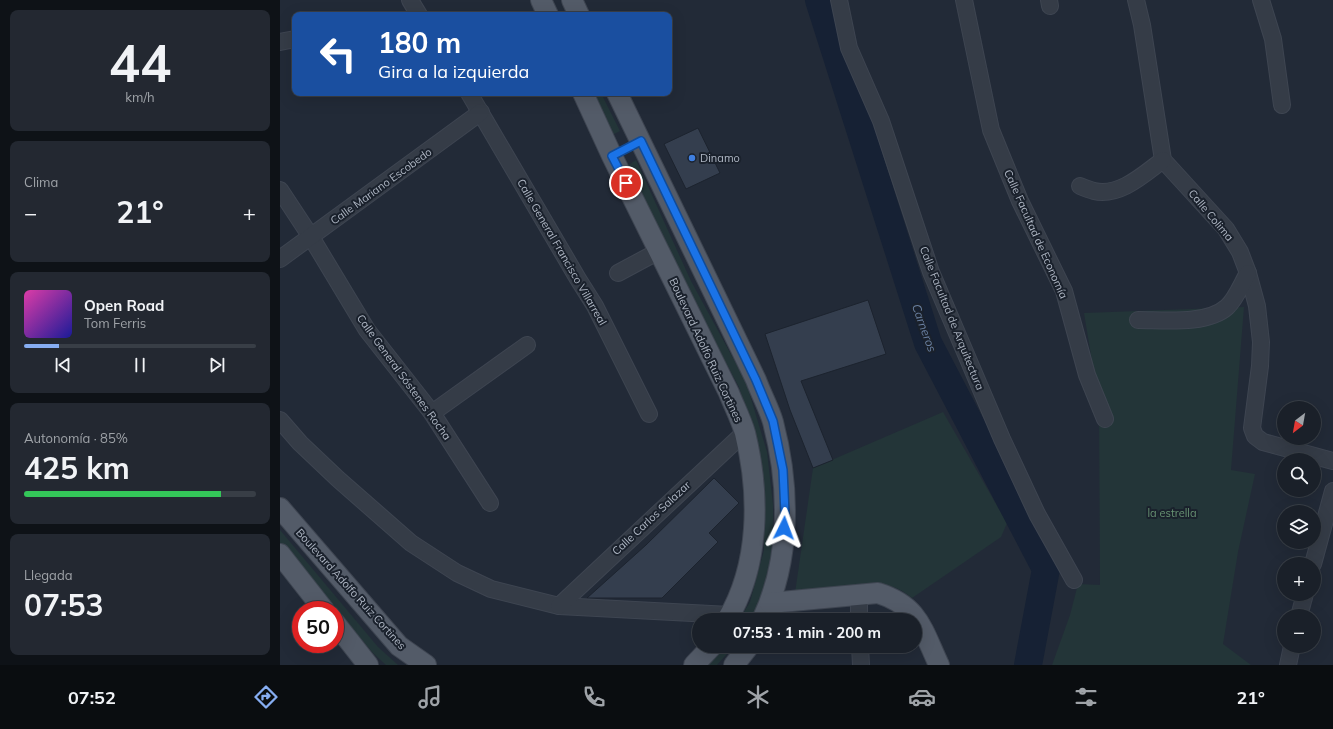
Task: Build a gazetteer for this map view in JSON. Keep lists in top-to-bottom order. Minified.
{"streets":{"main road":["Boulevard Adolfo Ruiz Cortines"],"street":["Calle Mariano Escobedo","Calle Colima","Calle Facultad de Economía","Calle General Francisco Villarreal","Calle Facultad de Arquitectura","Calle General Sóstenes Rocha","Calle Carlos Salazar"]},"crossings":[["Calle Mariano Escobedo","Calle General Francisco Villarreal"],["Calle Mariano Escobedo","Calle General Sóstenes Rocha"],["Boulevard Adolfo Ruiz Cortines","Calle Carlos Salazar"]],"water":["Carneros"],"parks":["la estrella"],"places":["Dinamo"],"north":"bottom left","page":{"tile":[["44","km/h"],"Clima",["Autonomía · 85%","425 km"],["Llegada","07:53"]],"turn":["180 m","Gira a la izquierda"],"heat":["−","21°","+"],"song":["Open Road","Tom Ferris"],"map_buttons":["+","−"],"limit":"50","trip":"07:53 · 1 min · 200 m","tabs":["07:52","21°"]}}
